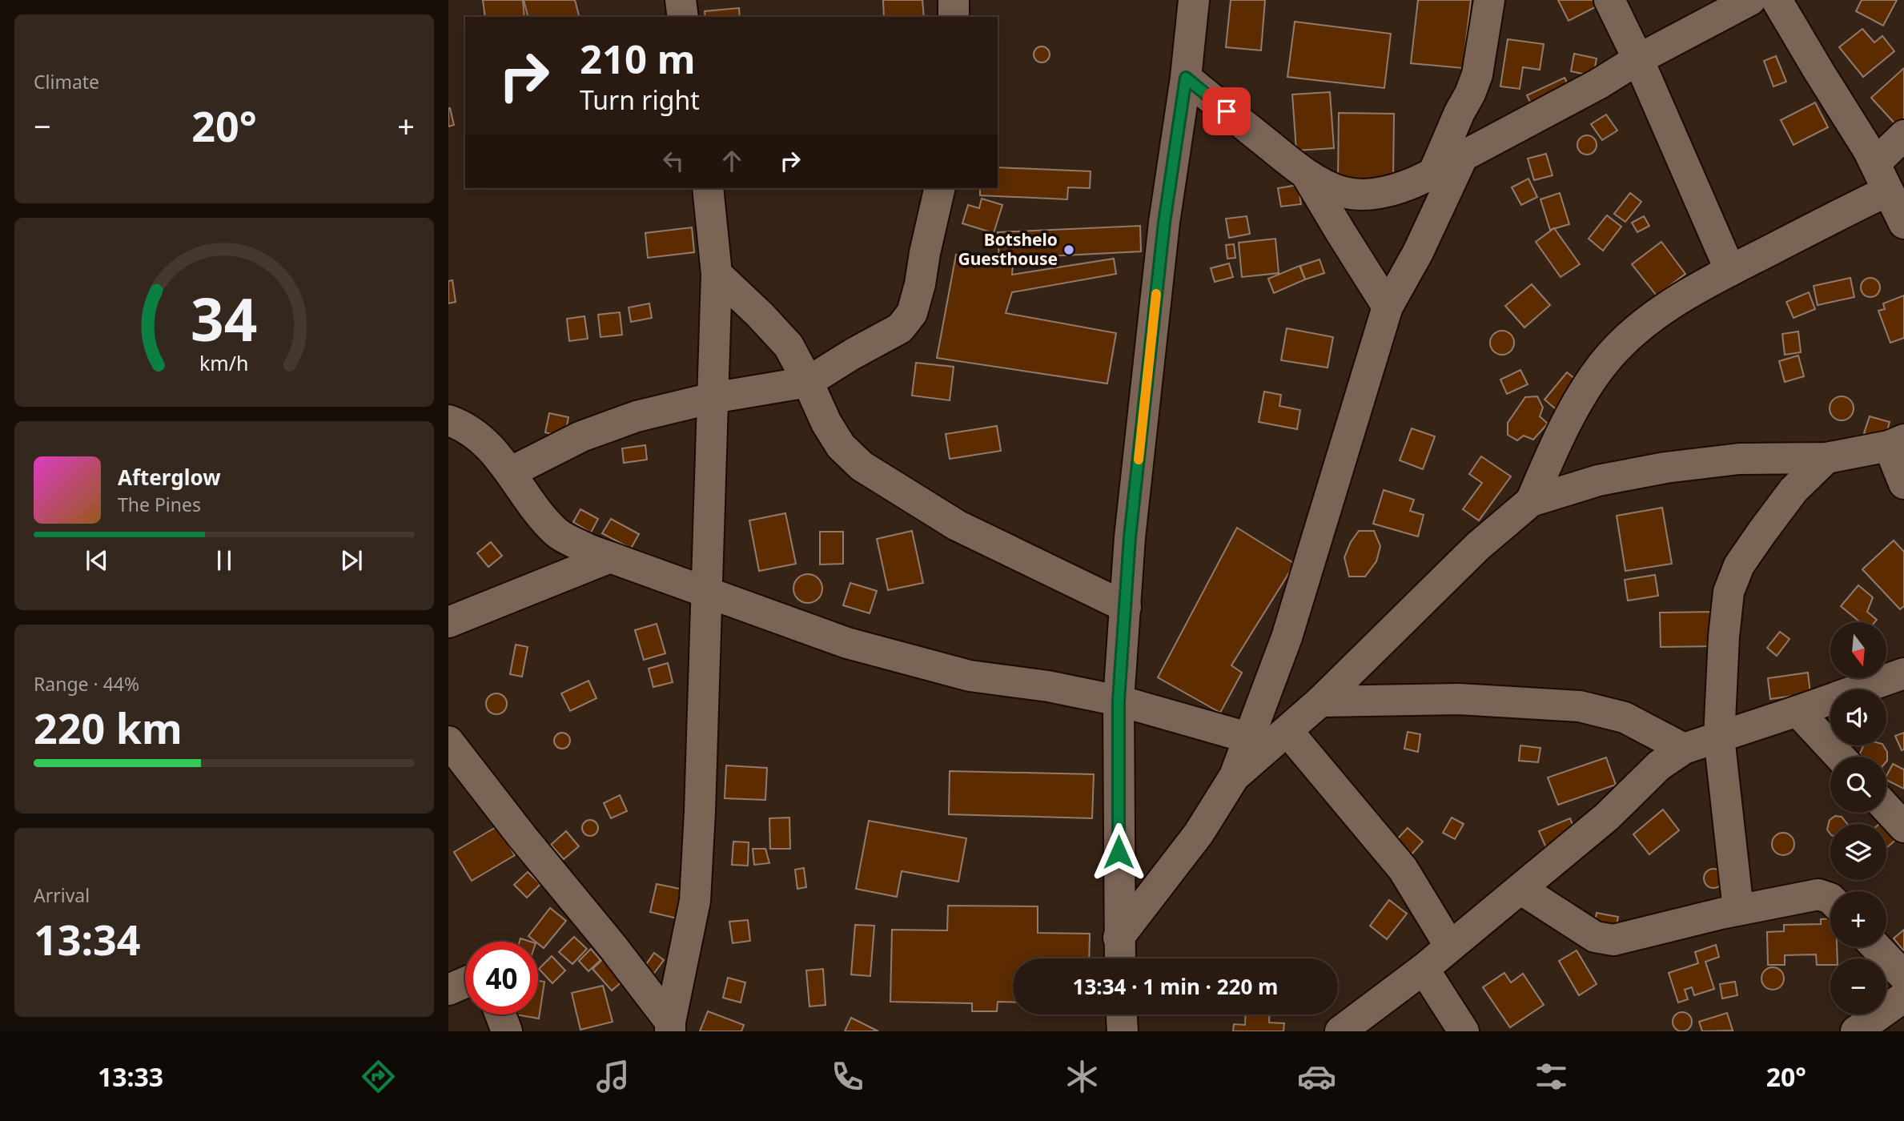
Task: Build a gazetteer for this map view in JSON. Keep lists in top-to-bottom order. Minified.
{"places":["Botshelo Guesthouse"],"north":"bottom","page":{"tile":["Climate",["Range · 44%","220 km"],["Arrival","13:34"]],"turn":["210 m","Turn right"],"heat":["−","20°","+"],"song":["Afterglow","The Pines"],"map_buttons":["+","−"],"limit":"40","trip":"13:34 · 1 min · 220 m","tabs":["13:33","20°"],"gauge":["34","km/h"]}}
